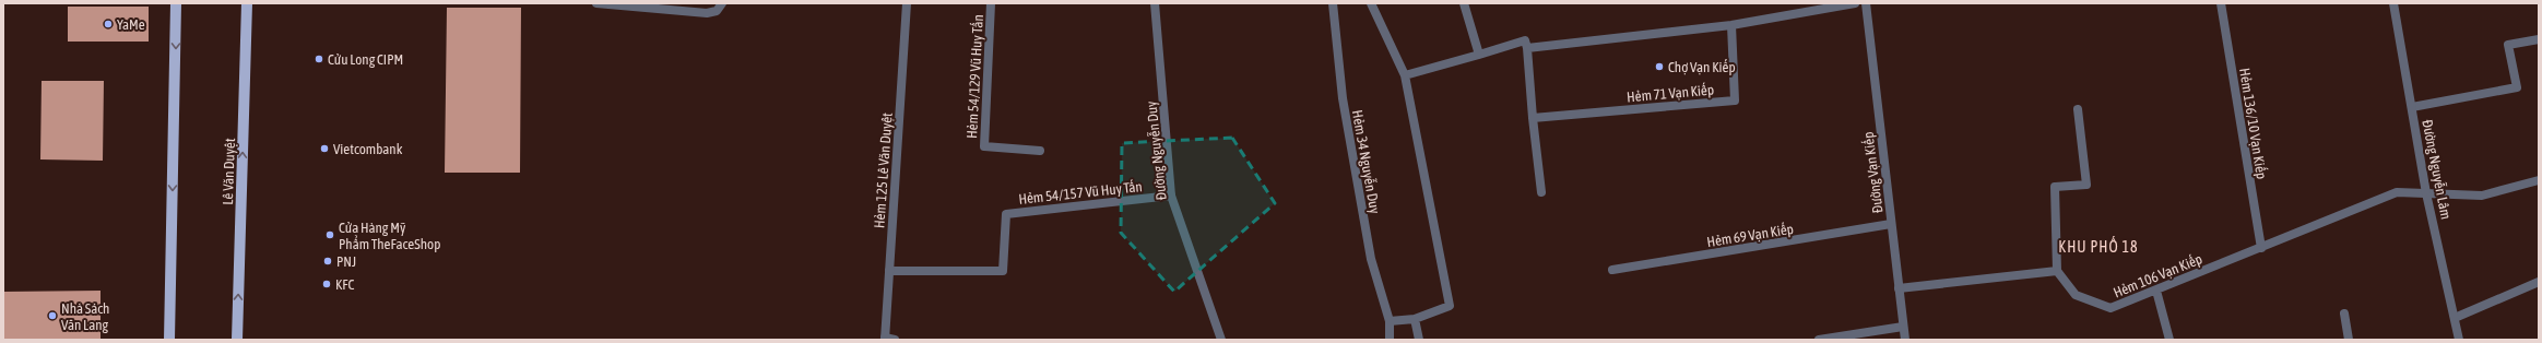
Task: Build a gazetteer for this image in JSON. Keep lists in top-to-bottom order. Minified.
{"streets":{"main road":["Lê Văn Duyệt"],"street":["Hẻm 54/129 Vũ Huy Tấn","Hẻm 71 Vạn Kiếp","Hẻm 136/10 Vạn Kiếp","Đường Nguyễn Duy","Hẻm 34 Nguyễn Duy","Đường Nguyễn Lâm","Hẻm 125 Lê Văn Duyệt","Đường Vạn Kiếp","Hẻm 54/157 Vũ Huy Tấn","Hẻm 69 Vạn Kiếp","Hẻm 106 Vạn Kiếp"]},"crossings":[["Hẻm 136/10 Vạn Kiếp","Hẻm 106 Vạn Kiếp"],["Đường Nguyễn Duy","Hẻm 54/157 Vũ Huy Tấn"],["Đường Nguyễn Lâm","Hẻm 106 Vạn Kiếp"],["Hẻm 125 Lê Văn Duyệt","Hẻm 54/157 Vũ Huy Tấn"],["Đường Vạn Kiếp","Hẻm 69 Vạn Kiếp"]],"districts":["KHU PHỐ 18"],"places":["YaMe","Cửu Long CIPM","Chợ Vạn Kiếp","Vietcombank","Cửa Hàng Mỹ Phẩm TheFaceShop","PNJ","KFC","Nhà Sách Văn Lang"]}
